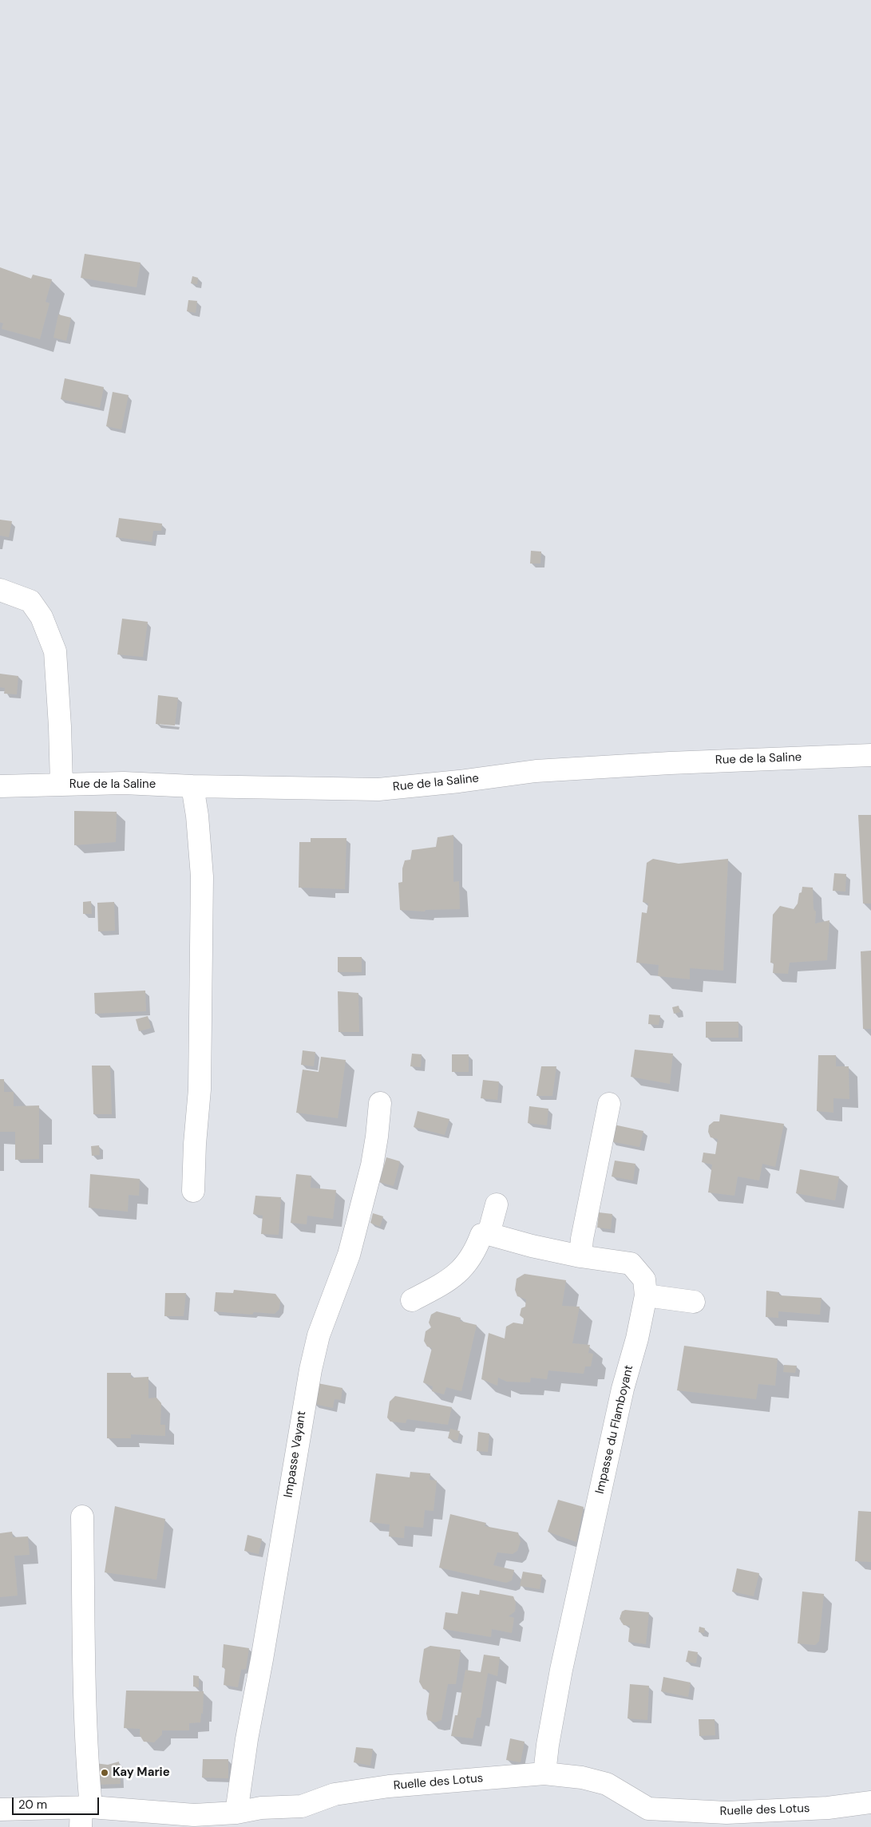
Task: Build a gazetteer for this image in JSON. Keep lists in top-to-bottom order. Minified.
{"streets":{"street":["Rue de la Saline","Impasse du Flamboyant","Impasse Vayant","Ruelle des Lotus"]},"crossings":[["Impasse du Flamboyant","Ruelle des Lotus"],["Impasse Vayant","Ruelle des Lotus"]],"places":["Kay Marie"],"scale_bar":"20 m"}
